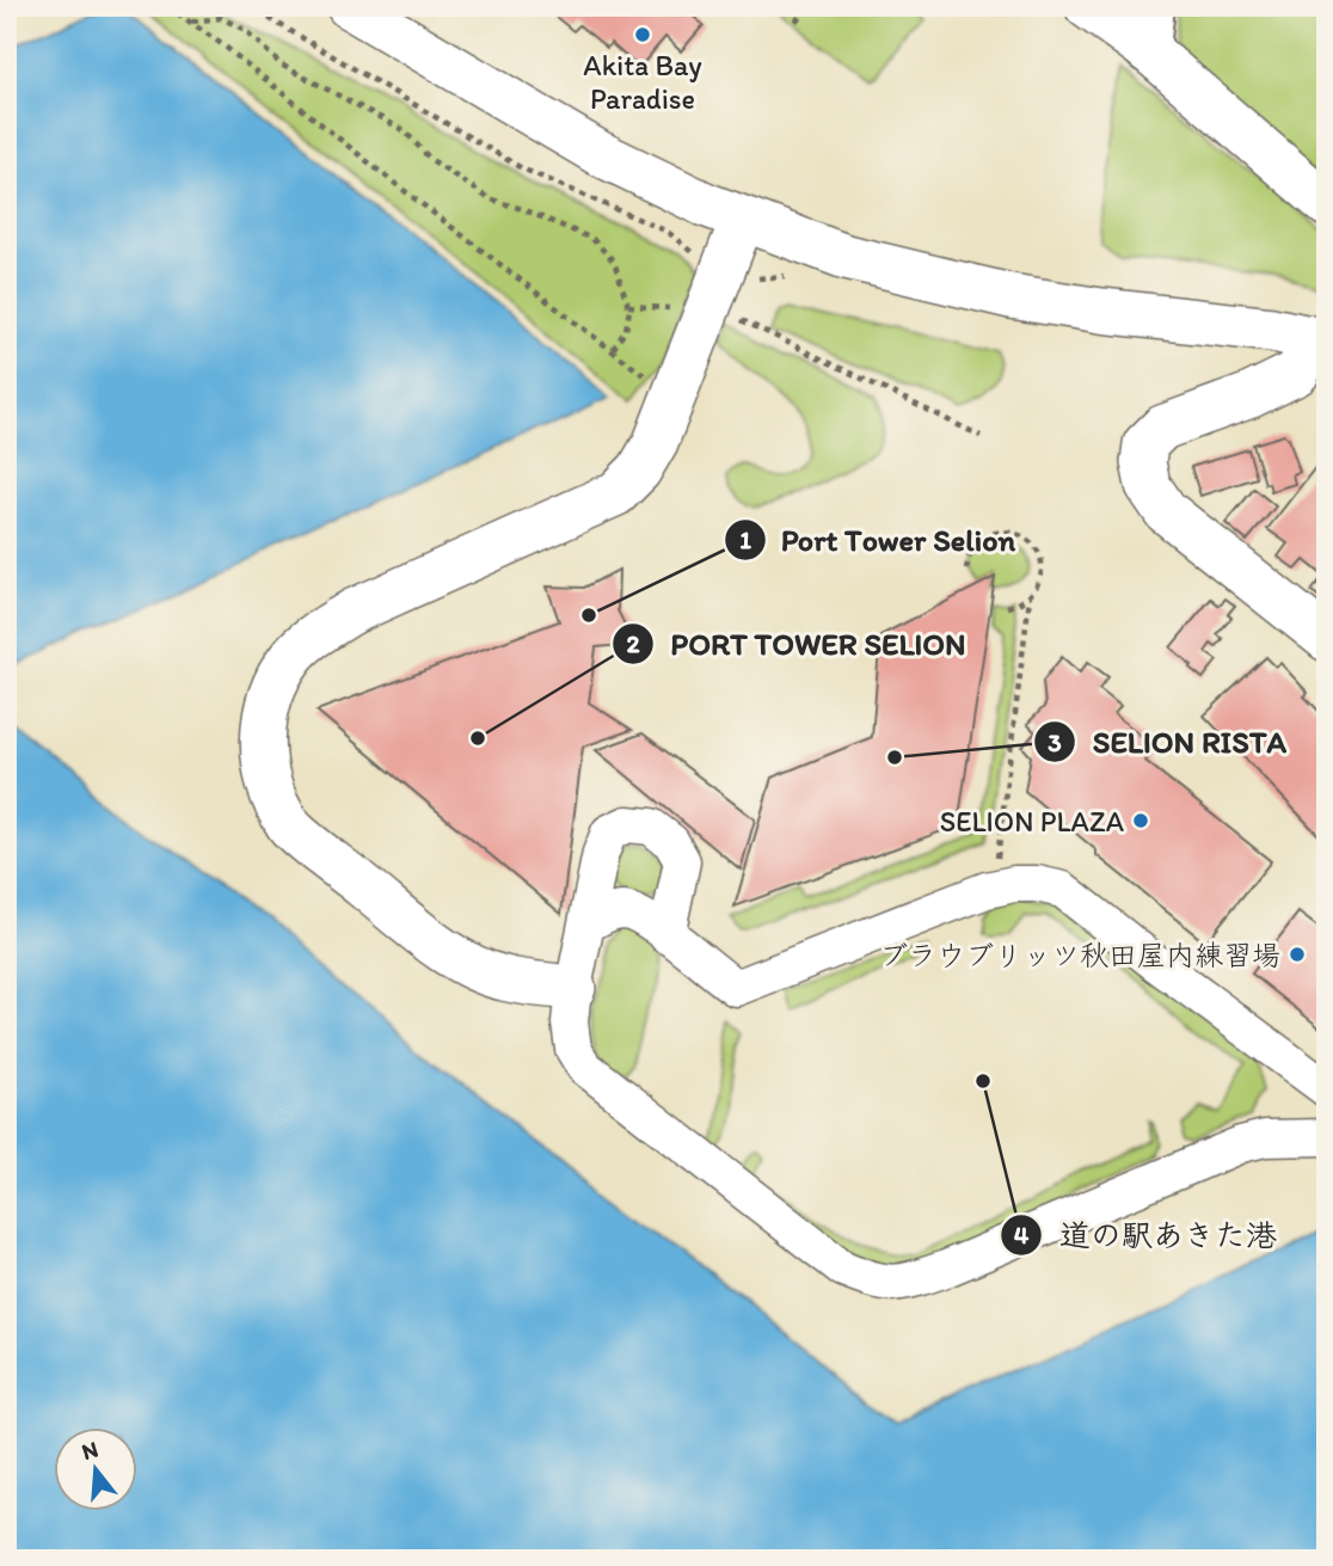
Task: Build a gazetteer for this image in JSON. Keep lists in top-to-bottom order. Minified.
{"places":["Akita Bay Paradise","Port Tower Selion","PORT TOWER SELION","SELION RISTA","SELION PLAZA","ブラウブリッツ秋田屋内練習場","道の駅あきた港"],"north":"top"}
